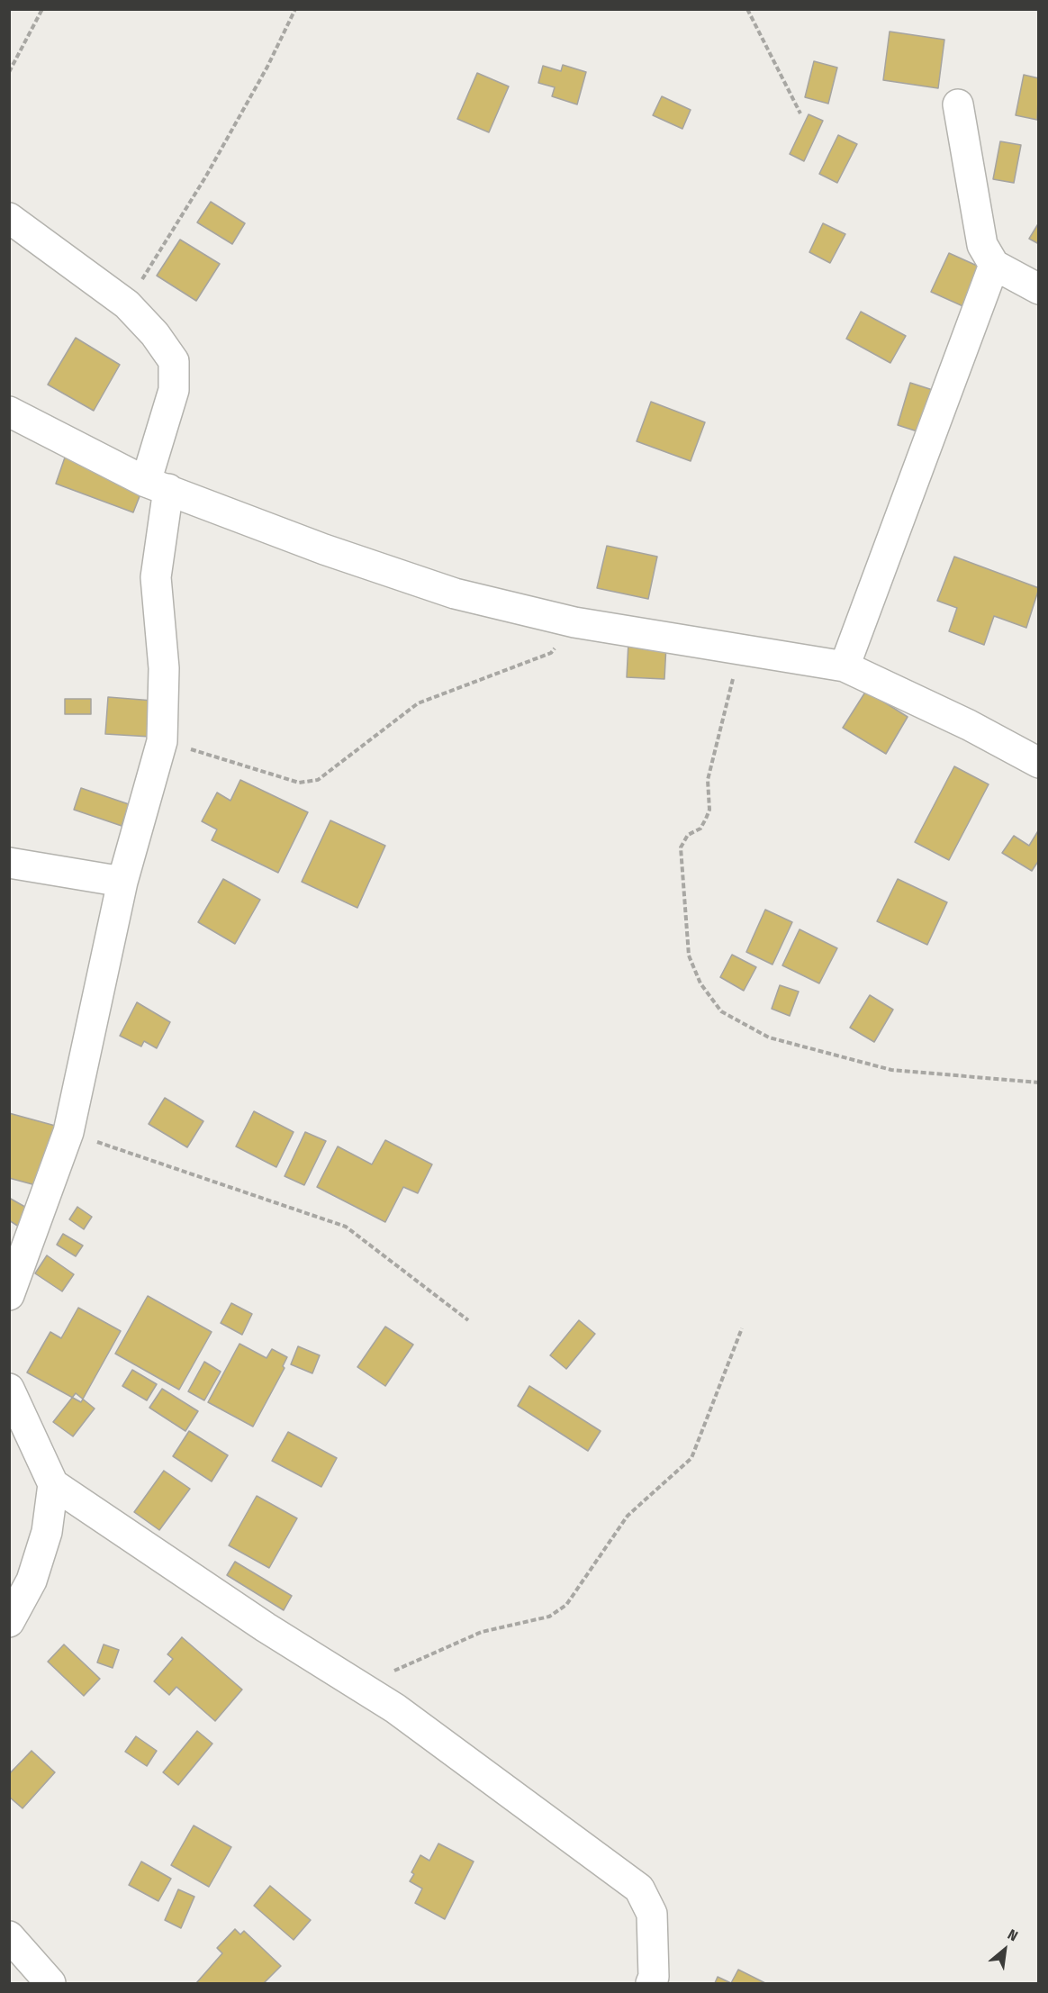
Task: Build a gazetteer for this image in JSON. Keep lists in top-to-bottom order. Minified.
{"north":"top right"}
